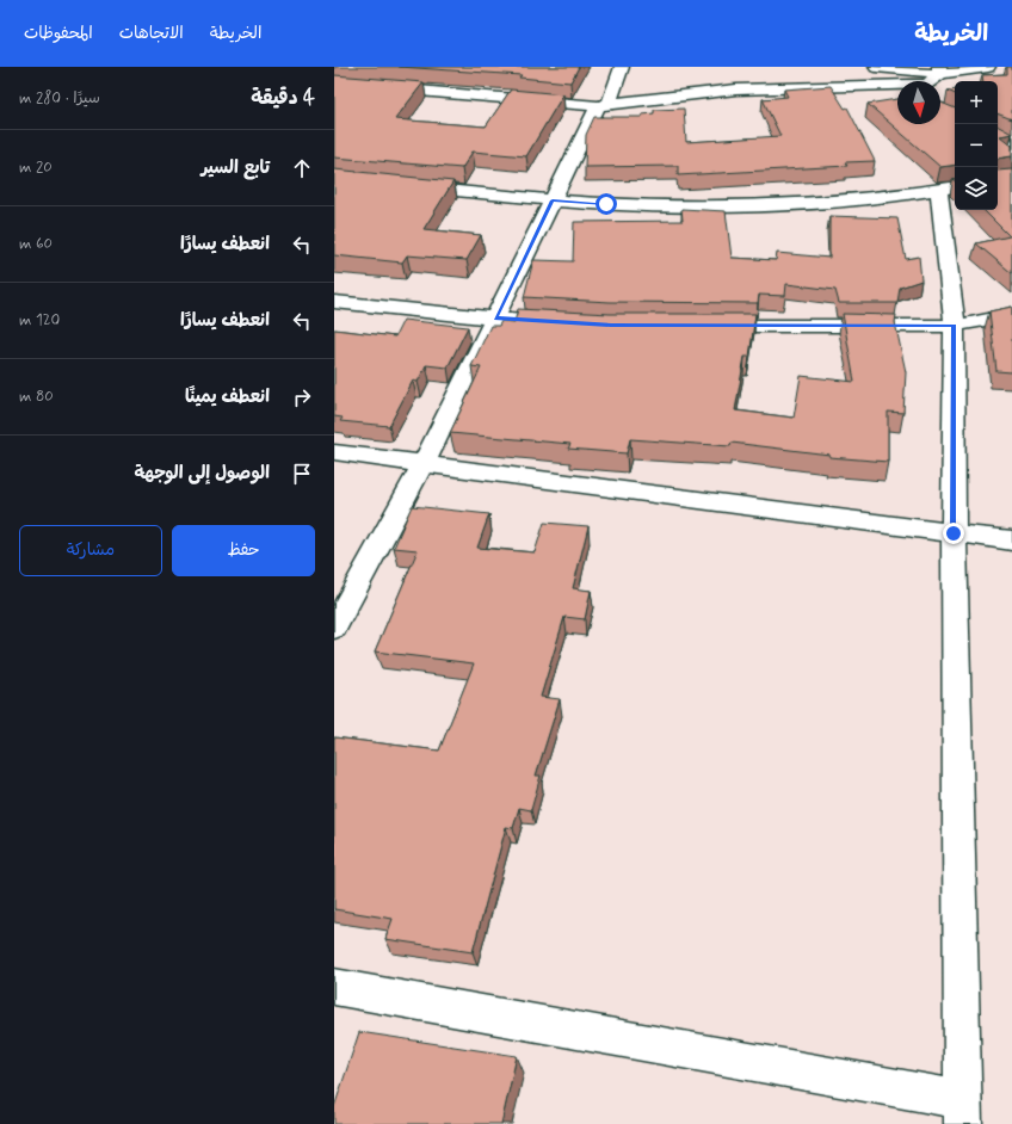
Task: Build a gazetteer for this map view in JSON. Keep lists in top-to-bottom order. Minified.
{"north":"bottom","page":{"header":"الخريطة","nav":["الخريطة","الاتجاهات","المحفوظات"],"heading":["4 دقيقة","سيرًا · 280 m"],"map_buttons":["+","−"],"list":[["تابع السير","20 m"],["انعطف يسارًا","60 m"],["انعطف يسارًا","120 m"],["انعطف يمينًا","80 m"],"الوصول إلى الوجهة"],"buttons":["حفظ","مشاركة"]}}
